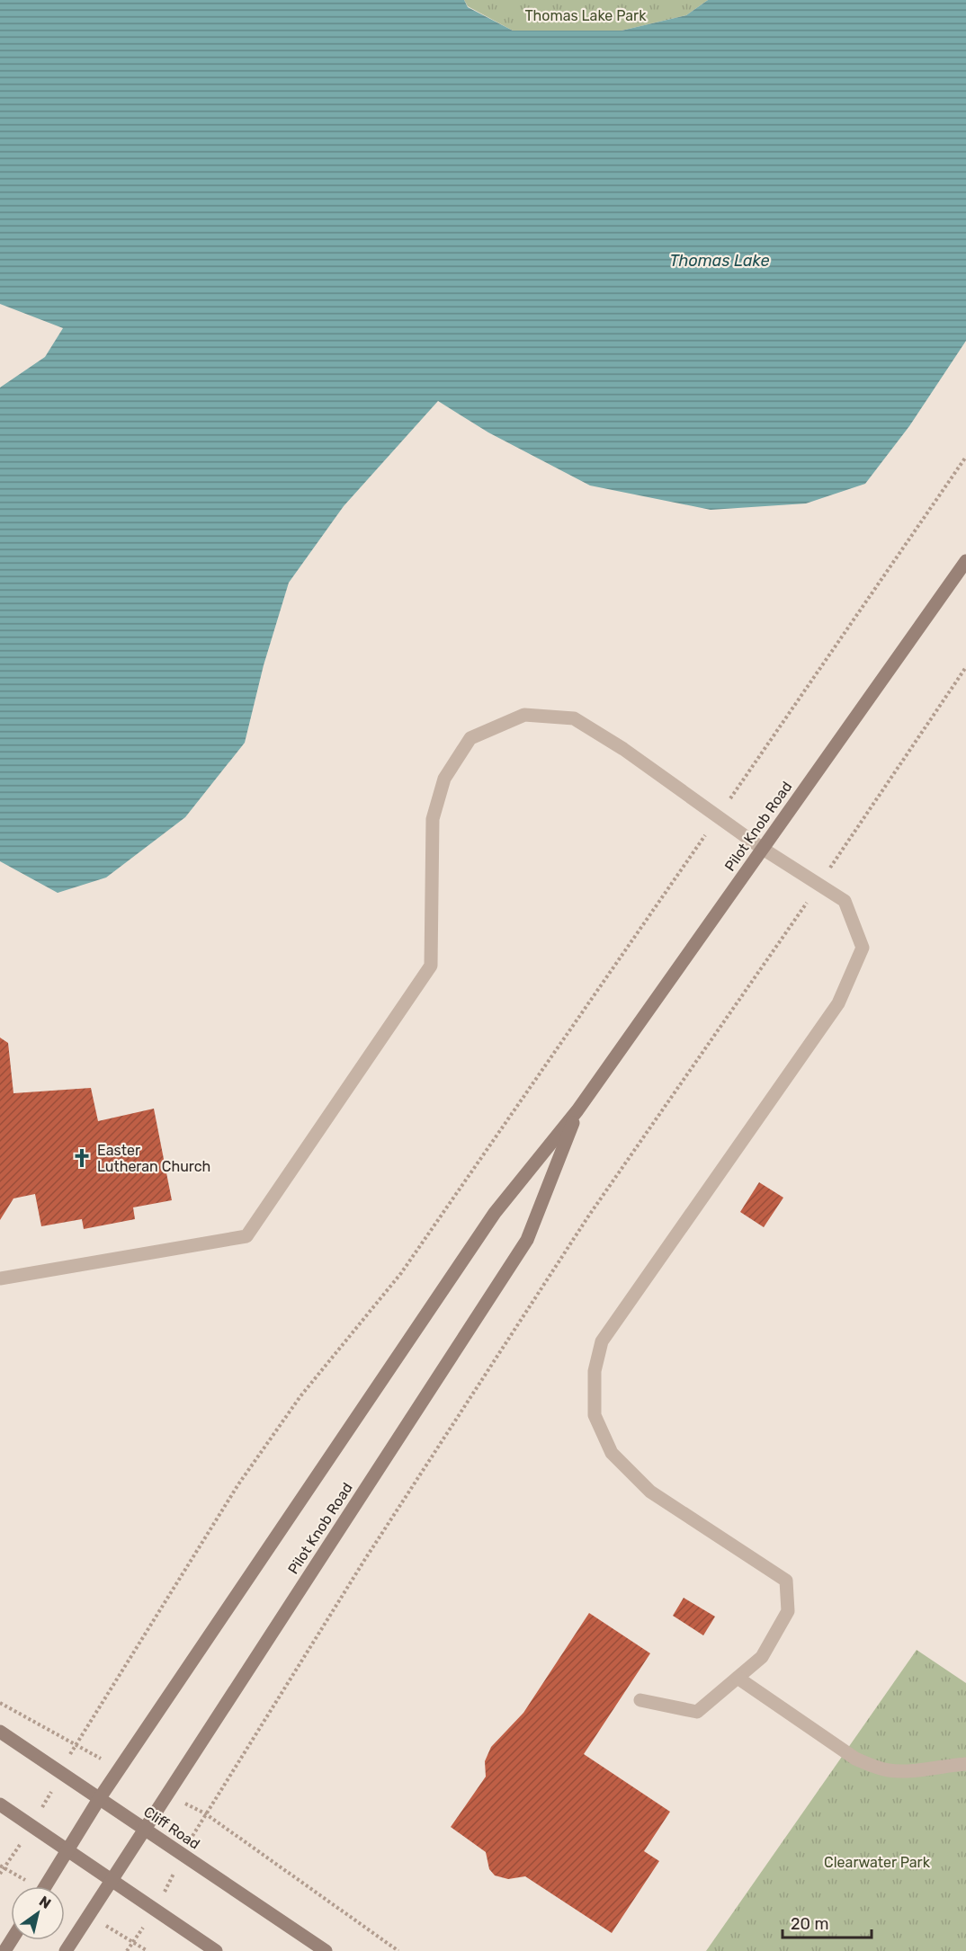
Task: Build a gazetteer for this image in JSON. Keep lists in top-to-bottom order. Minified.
{"streets":{"main road":["Pilot Knob Road","Cliff Road"]},"crossings":[["Pilot Knob Road","Cliff Road"]],"water":["Thomas Lake"],"parks":["Thomas Lake Park","Clearwater Park"],"places":{"church":["Easter Lutheran Church"]},"scale_bar":"20 m","north":"top right"}
